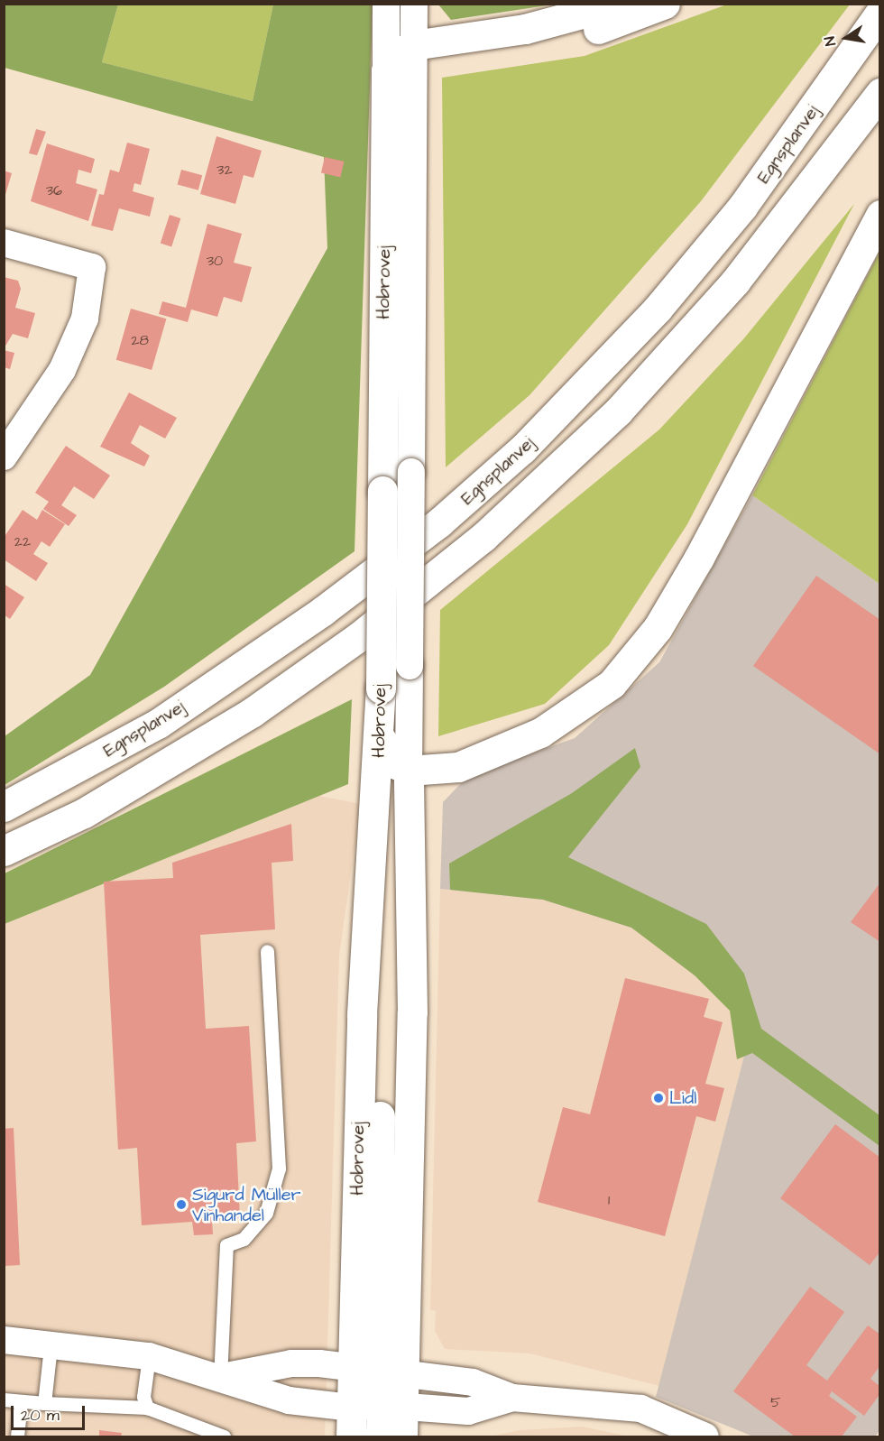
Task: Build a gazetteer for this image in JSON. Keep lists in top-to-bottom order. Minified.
{"streets":{"main road":["Egnsplanvej","Hobrovej"]},"places":["Lidl","Sigurd Müller Vinhandel"],"house_numbers":["32","36","30","28","22","1","5"],"scale_bar":"20 m","north":"left"}
